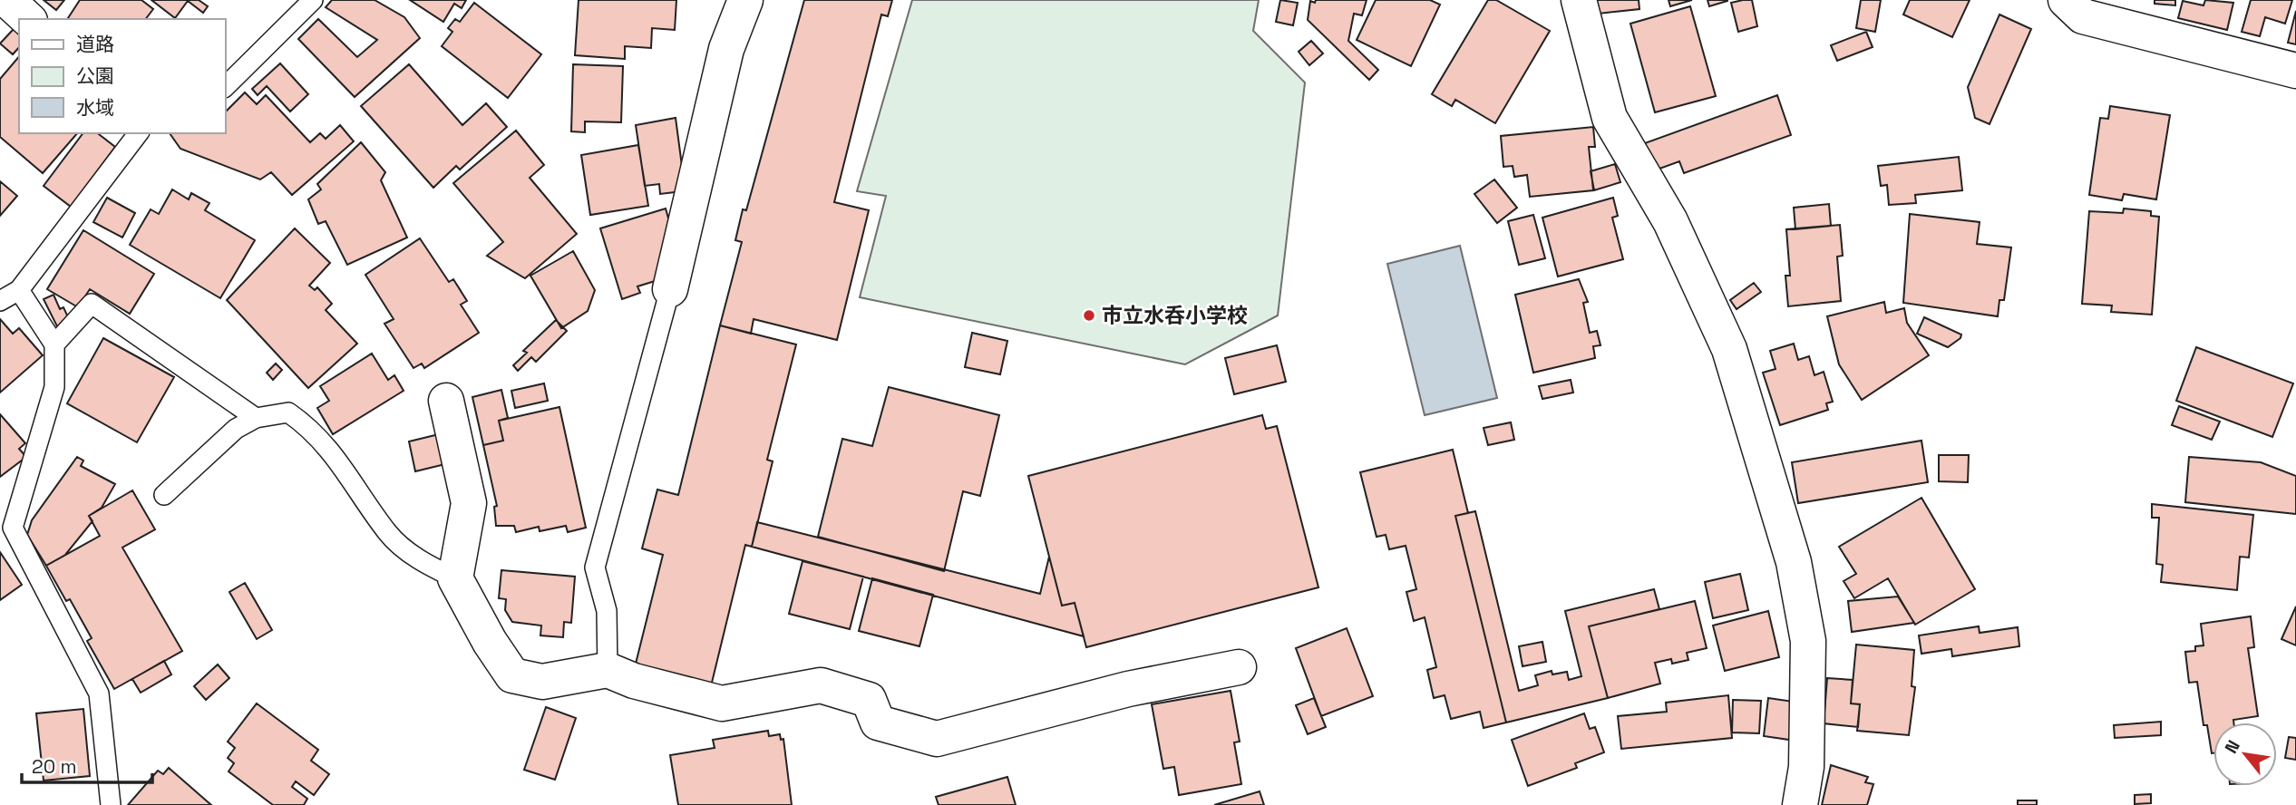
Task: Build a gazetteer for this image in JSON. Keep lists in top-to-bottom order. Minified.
{"places":["市立水呑小学校"],"legend":["道路","公園","水域"],"scale_bar":"20 m","north":"top left"}
